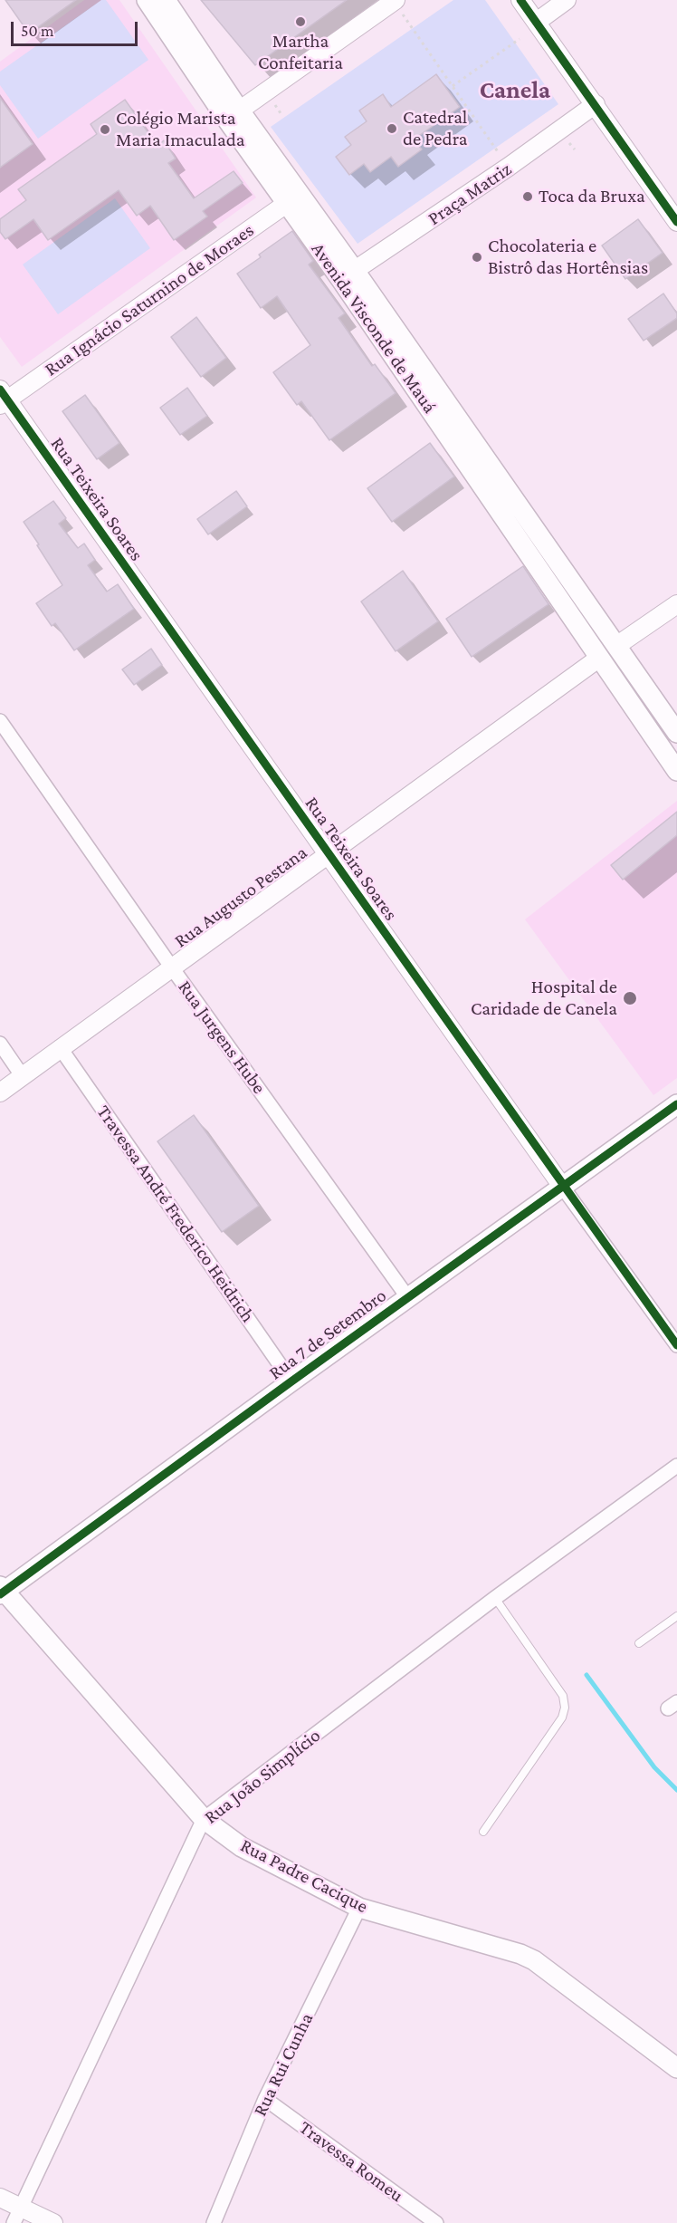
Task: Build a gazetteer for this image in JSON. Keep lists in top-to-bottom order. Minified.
{"streets":{"main road":["Avenida Visconde de Mauá","Rua 7 de Setembro","Rua Padre Cacique"],"street":["Praça Matriz","Rua Ignácio Saturnino de Moraes","Rua Teixeira Soares","Rua Augusto Pestana","Rua Jurgens Hube","Travessa André Frederico Heidrich","Rua João Simplício","Rua Rui Cunha","Travessa Romeu"]},"crossings":[["Praça Matriz","Avenida Visconde de Mauá"],["Rua Ignácio Saturnino de Moraes","Avenida Visconde de Mauá"],["Rua Ignácio Saturnino de Moraes","Rua Teixeira Soares"],["Avenida Visconde de Mauá","Rua Augusto Pestana"],["Rua Teixeira Soares","Rua Augusto Pestana"],["Rua Teixeira Soares","Rua 7 de Setembro"],["Rua Augusto Pestana","Rua Jurgens Hube"],["Rua Augusto Pestana","Travessa André Frederico Heidrich"],["Rua Jurgens Hube","Rua 7 de Setembro"],["Travessa André Frederico Heidrich","Rua 7 de Setembro"],["Rua 7 de Setembro","Rua Padre Cacique"],["Rua João Simplício","Rua Padre Cacique"],["Rua Padre Cacique","Rua Rui Cunha"],["Rua Rui Cunha","Travessa Romeu"]],"districts":["Canela"],"places":["Martha Confeitaria","Catedral de Pedra","Colégio Marista Maria Imaculada","Toca da Bruxa","Chocolateria e Bistrô das Hortênsias","Hospital de Caridade de Canela"],"scale_bar":"50 m"}
